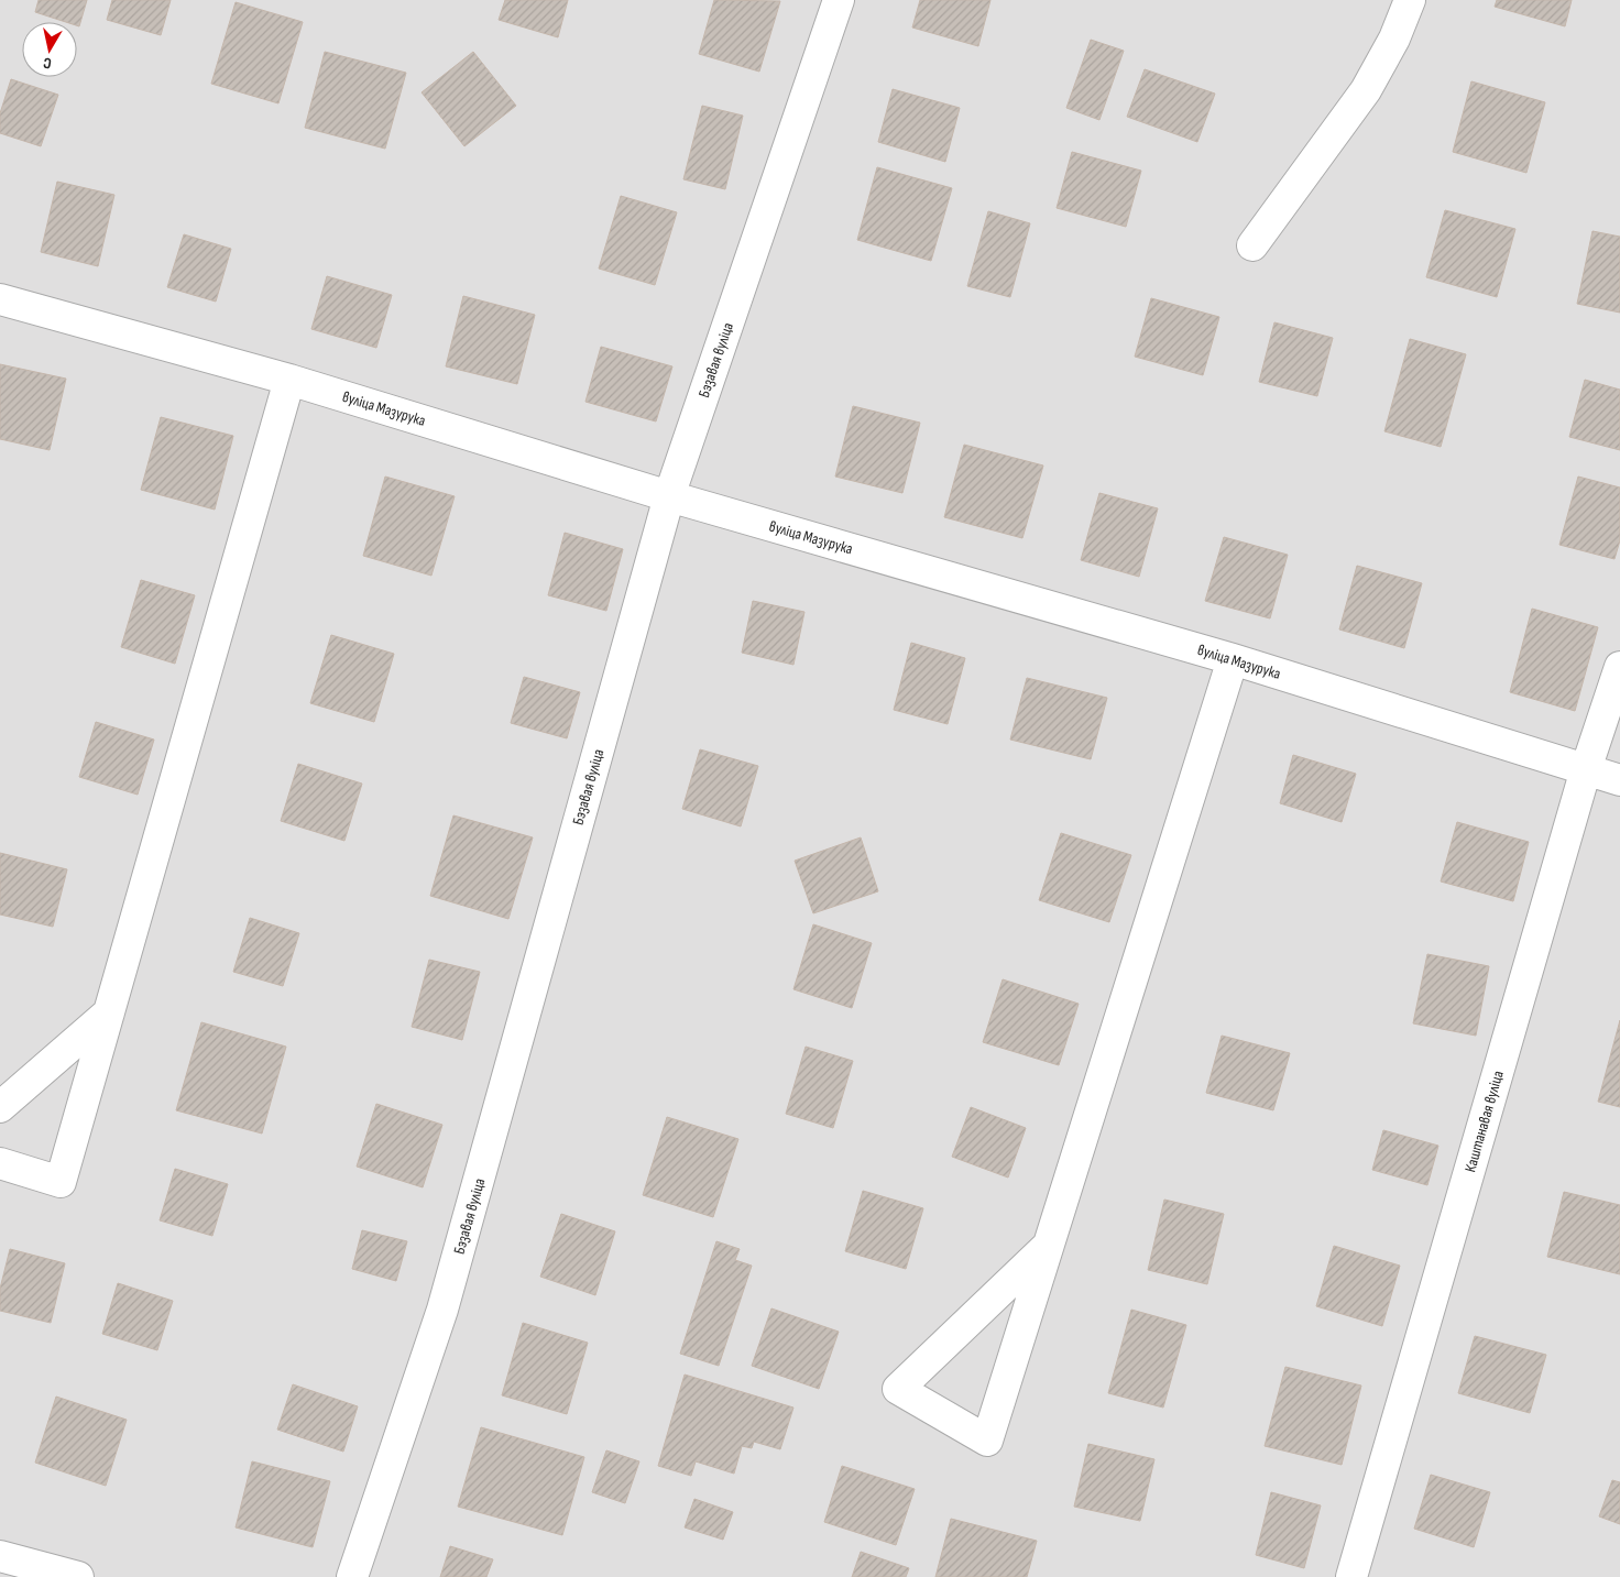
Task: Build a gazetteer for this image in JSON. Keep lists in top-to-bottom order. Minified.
{"streets":{"street":["Бэзавая вуліца","вуліца Мазурука","Каштанавая вуліца"]},"crossings":[["Бэзавая вуліца","вуліца Мазурука"],["вуліца Мазурука","Каштанавая вуліца"]],"north":"bottom"}
